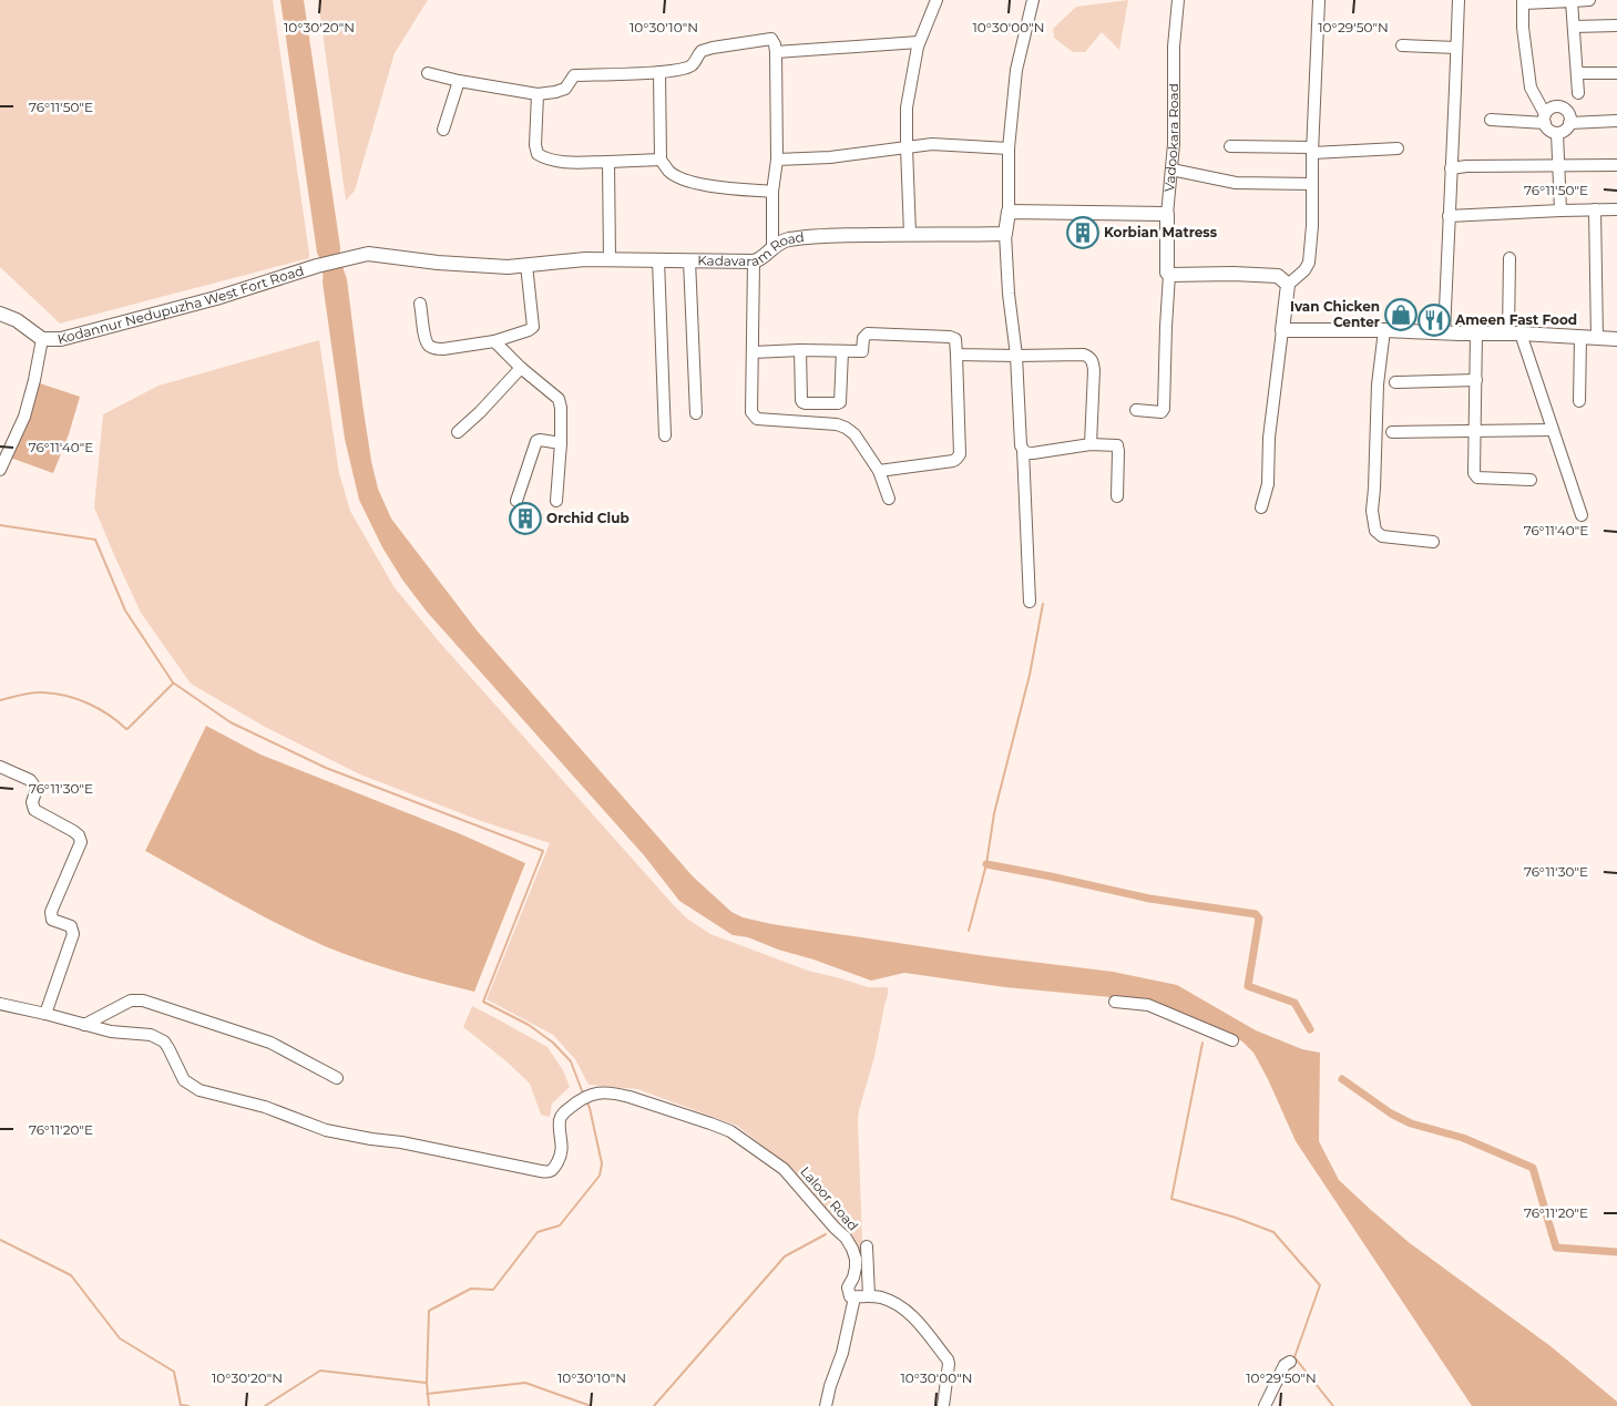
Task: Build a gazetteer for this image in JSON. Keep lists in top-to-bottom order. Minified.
{"streets":{"main road":["Vadookara Road","Kadavaram Road","Kodannur Nedupuzha West Fort Road"],"street":["Laloor Road"]},"crossings":[["Kadavaram Road","Kodannur Nedupuzha West Fort Road"]],"places":{"building":["Korbian Matress","Orchid Club"],"shop":["Ivan Chicken Center"],"restaurant":["Ameen Fast Food"]},"coordinates":["10°30'20\"N","10°30'10\"N","10°30'00\"N","10°29'50\"N","76°11'50\"E","76°11'40\"E","76°11'30\"E","76°11'20\"E"]}
